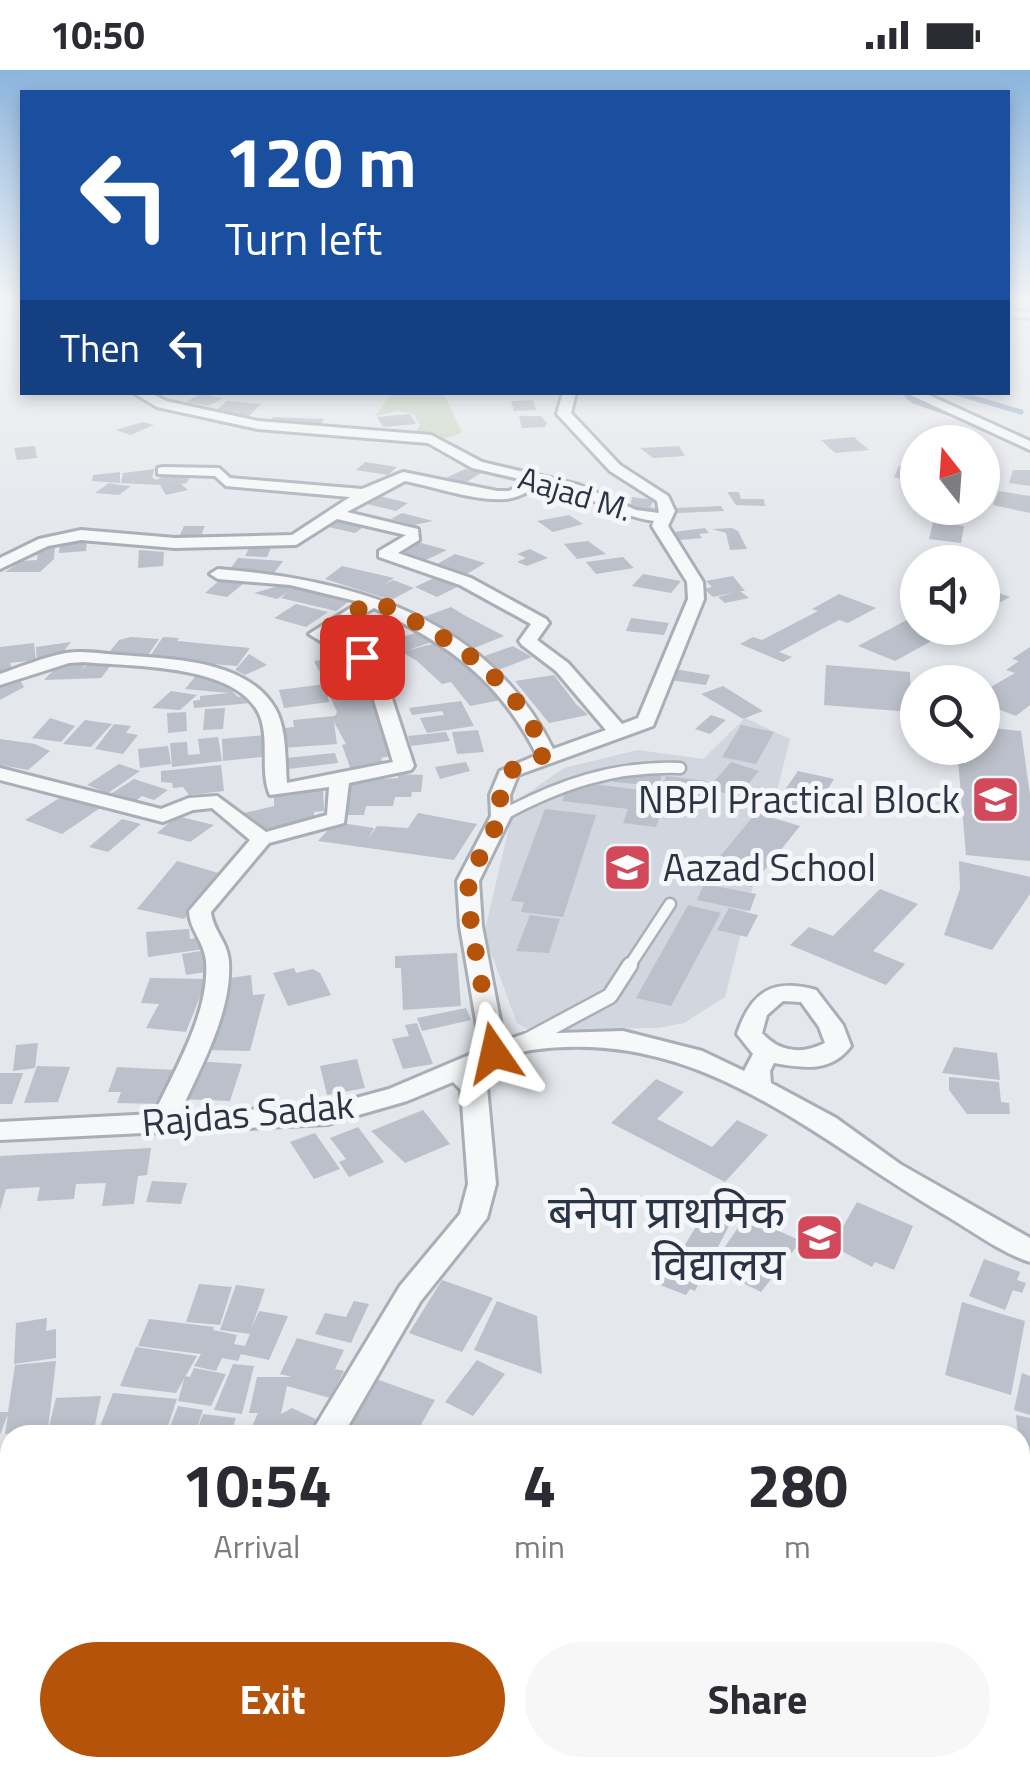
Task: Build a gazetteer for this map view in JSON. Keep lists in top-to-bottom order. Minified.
{"streets":{"street":["Aajad M.","Rajdas Sadak"]},"crossings":[["Aajad M.","Rajdas Sadak"]],"places":{"school or university":["NBPI Practical Block","Aazad School","बनेपा प्राथमिक विद्यालय"]},"north":"top","page":{"status":"10:50","turn":["120 m","Turn left"],"then":"Then","eta":["10:54","Arrival","4","min","280","m"],"buttons":["Exit","Share"]}}
